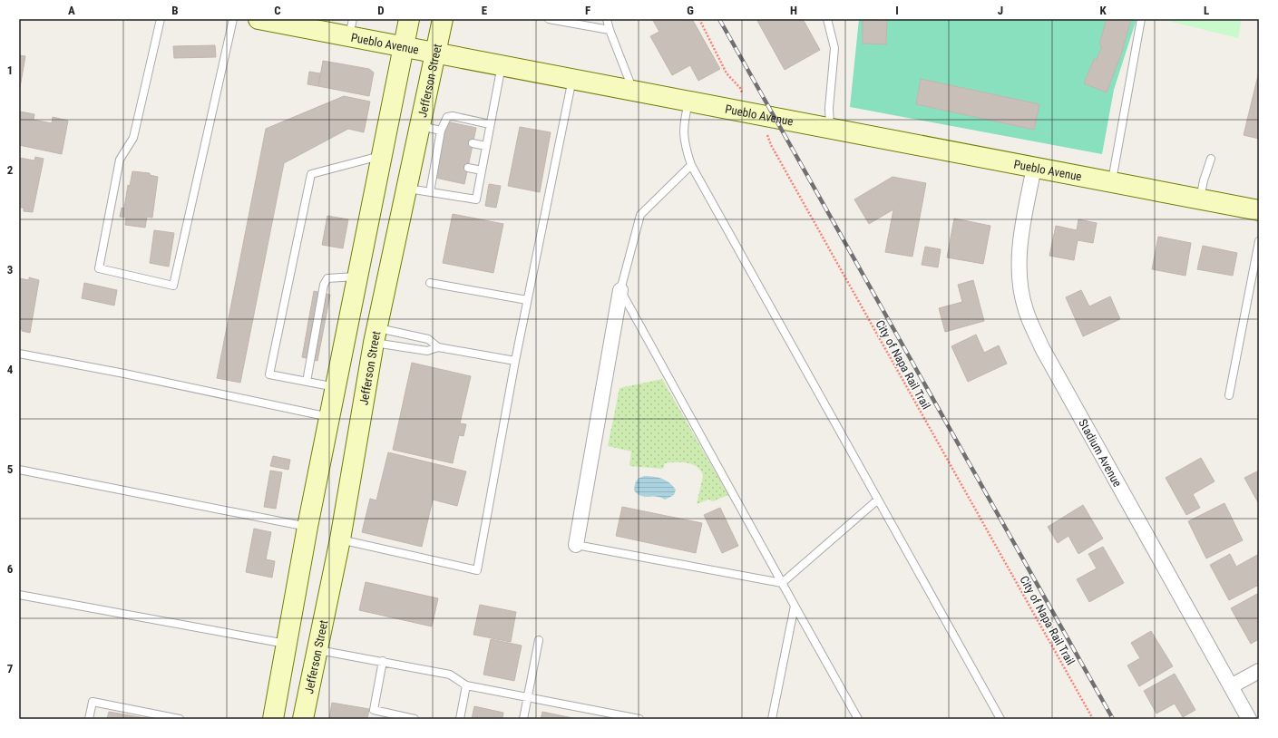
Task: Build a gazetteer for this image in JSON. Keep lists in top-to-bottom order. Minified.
{"streets":{"main road":["Pueblo Avenue","Jefferson Street"],"street":["Stadium Avenue"],"path":["City of Napa Rail Trail"]},"crossings":[["Pueblo Avenue","Jefferson Street"],["Pueblo Avenue","City of Napa Rail Trail"],["Pueblo Avenue","Stadium Avenue"]],"grid":{"columns":["A","B","C","D","E","F","G","H","I","J","K","L"],"rows":["1","2","3","4","5","6","7"]}}
